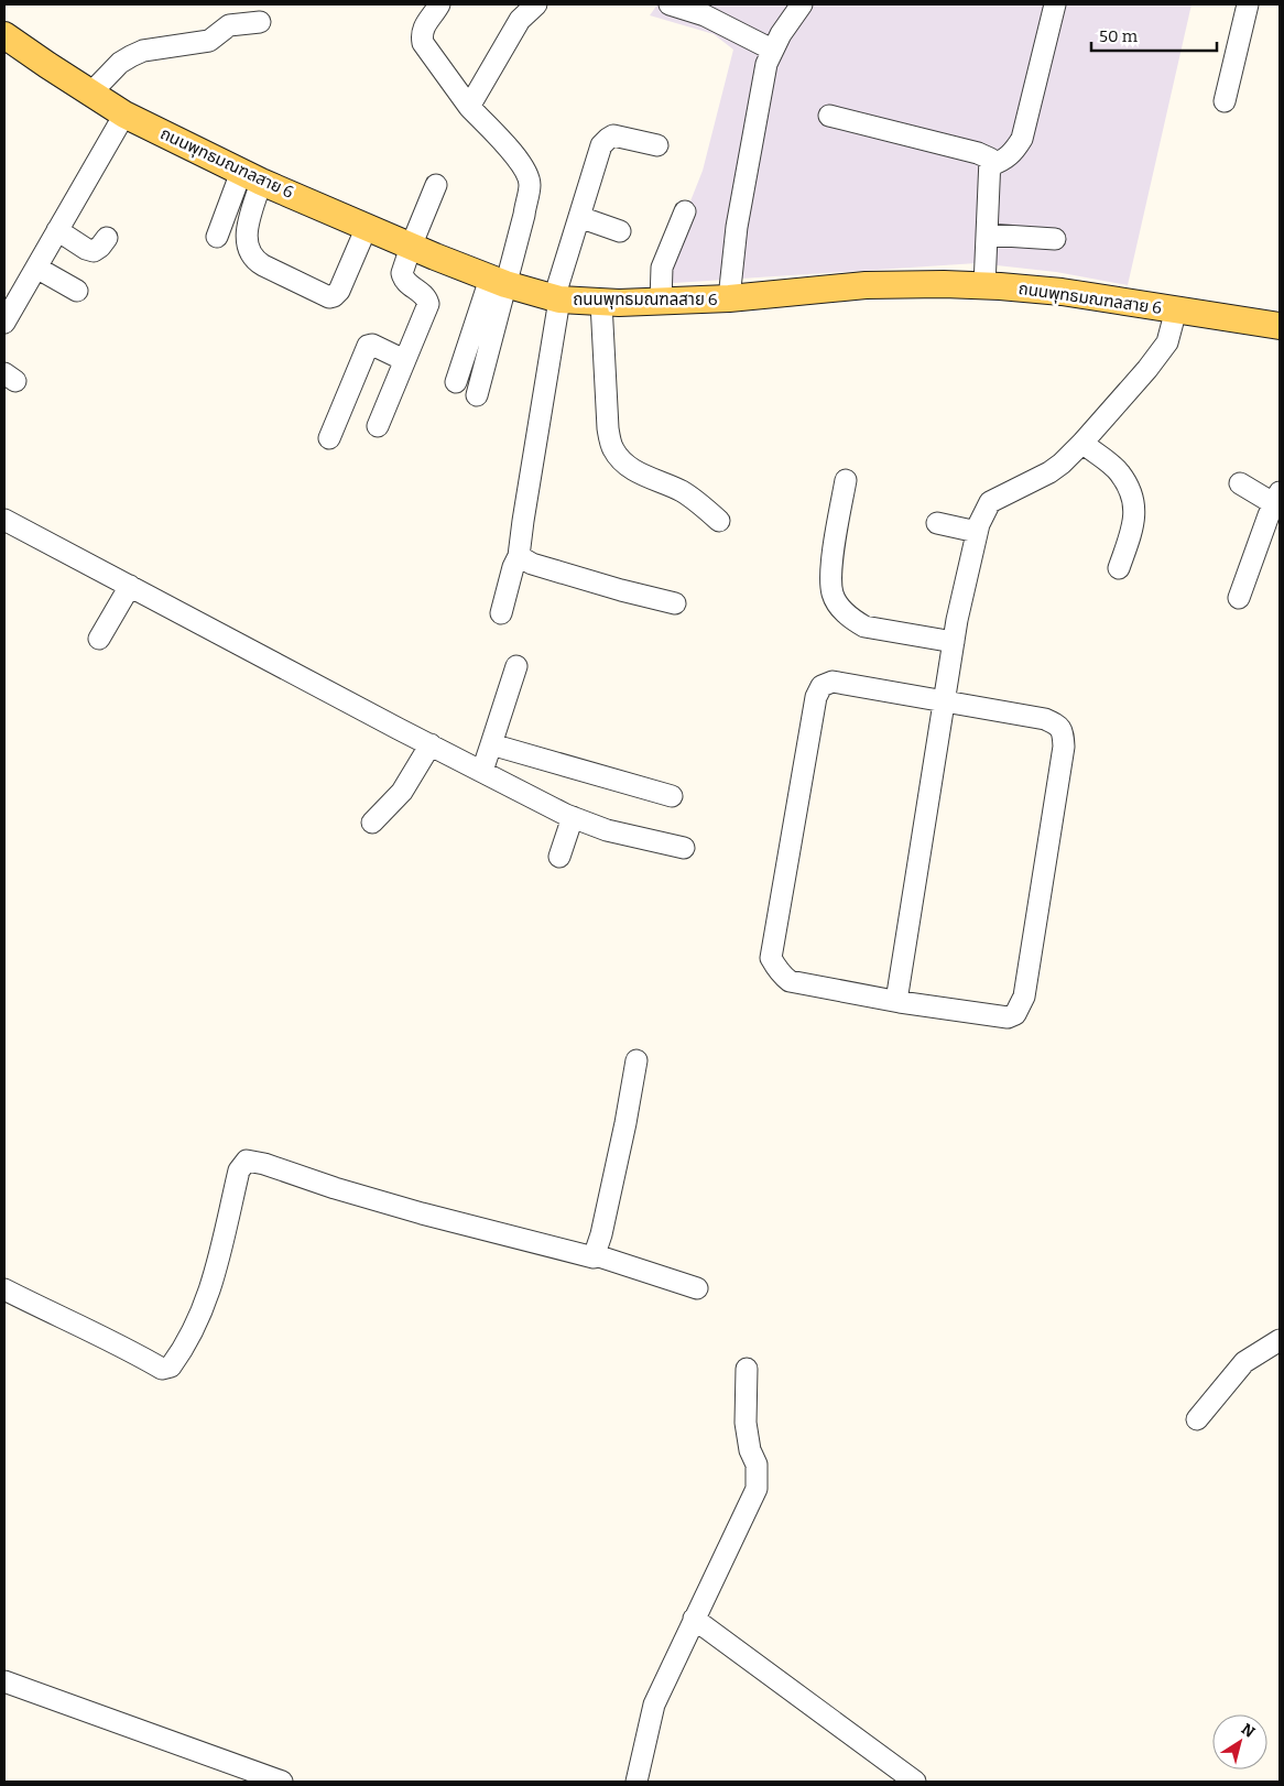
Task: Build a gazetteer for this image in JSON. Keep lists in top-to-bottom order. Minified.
{"streets":{"main road":["ถนนพุทธมณฑลสาย 6"]},"scale_bar":"50 m","north":"top right"}
